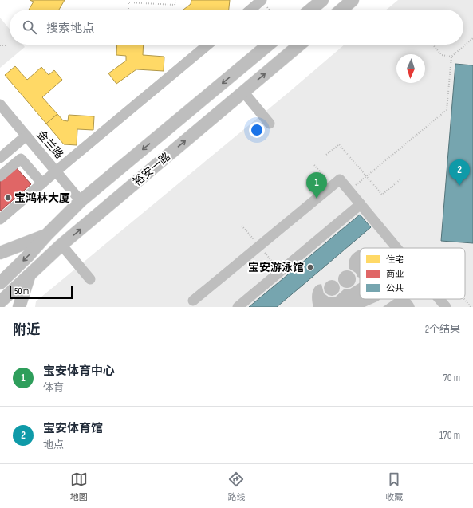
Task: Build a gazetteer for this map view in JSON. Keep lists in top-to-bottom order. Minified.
{"streets":{"main road":["裕安一路"],"street":["金兰路"]},"crossings":[["金兰路","裕安一路"]],"places":["宝鸿林大厦","宝安游泳馆"],"legend":["住宅","商业","公共"],"scale_bar":"50 m","north":"bottom","page":{"search":"搜索地点","pins":["2","1"],"scale":"50 m","heading":["附近","2个结果"],"list":[{"mark":"1","name":"宝安体育中心","note":"体育","value":"70 m"},{"mark":"2","name":"宝安体育馆","note":"地点","value":"170 m"}],"nav":["地图","路线","收藏"]}}
